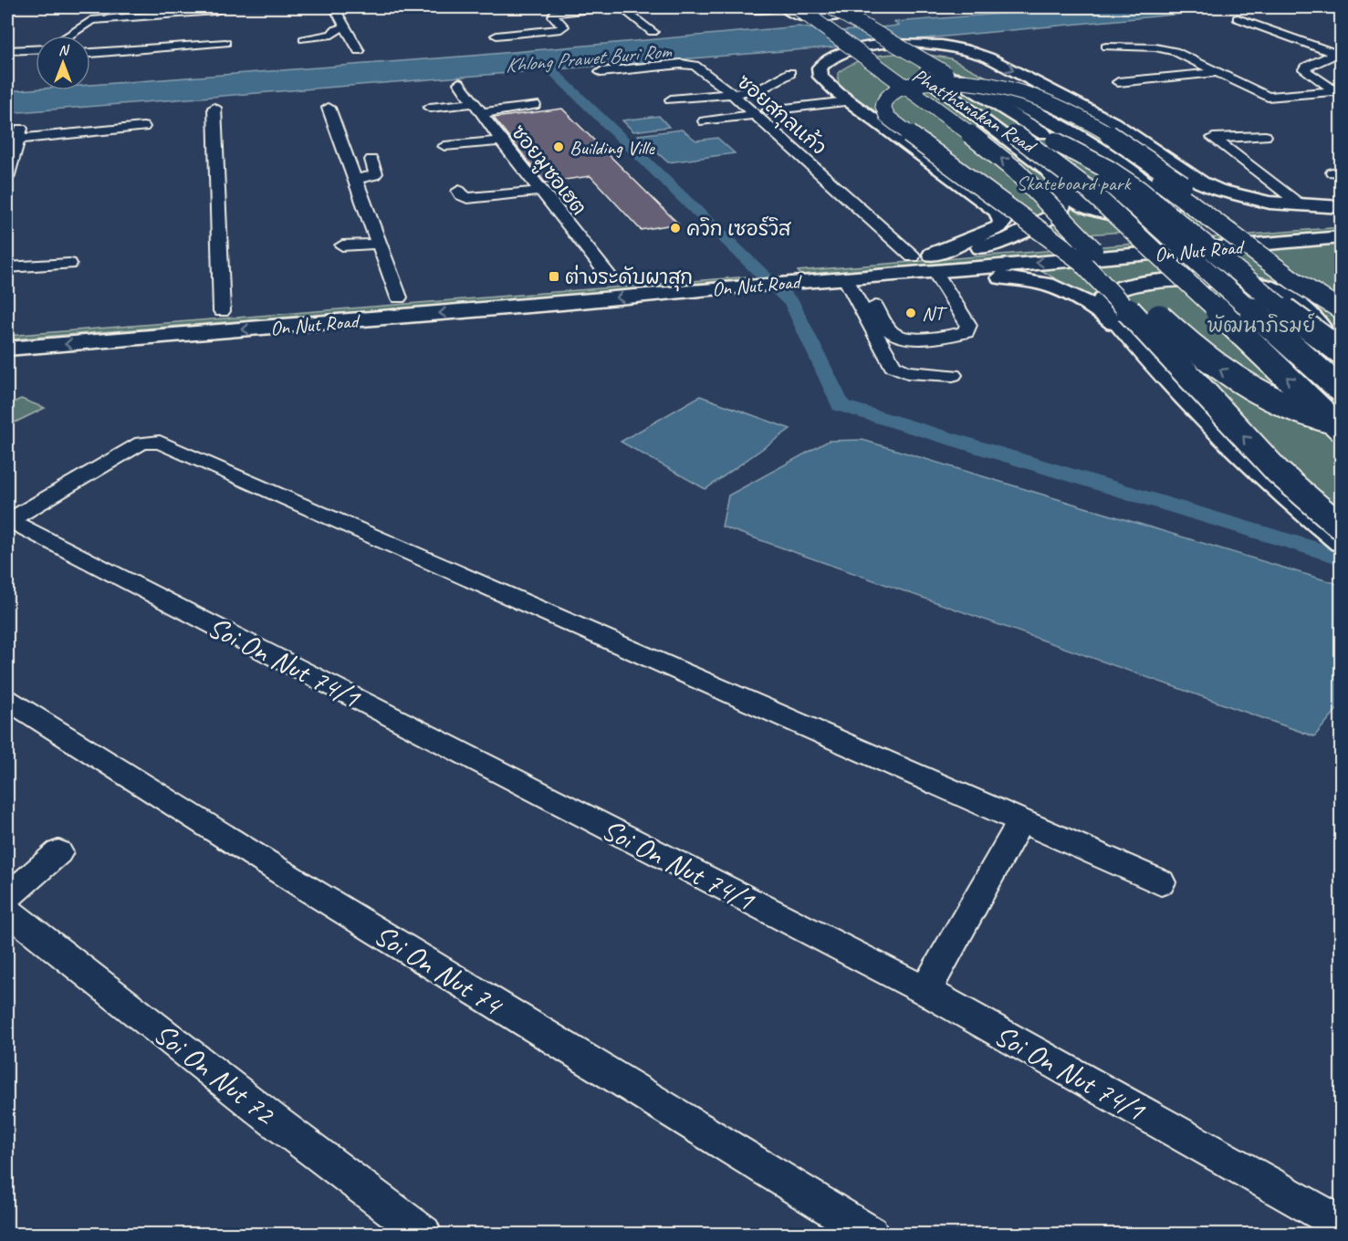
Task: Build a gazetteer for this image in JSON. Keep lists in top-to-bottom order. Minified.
{"streets":{"main road":["Phatthanakan Road","On Nut Road"],"street":["ซอยสกุลแก้ว","ซอยมูซอเฮต","Soi On Nut 74/1","Soi On Nut 74","Soi On Nut 72"]},"crossings":[["ซอยสกุลแก้ว","On Nut Road"],["ซอยมูซอเฮต","On Nut Road"]],"water":["Khlong Prawet Buri Rom"],"parks":["Skateboard park","พัฒนาภิรมย์"],"places":{"other":["Building Ville","ควิก เซอร์วิส","NT"],"transit":["ต่างระดับผาสุก"]},"north":"top"}
